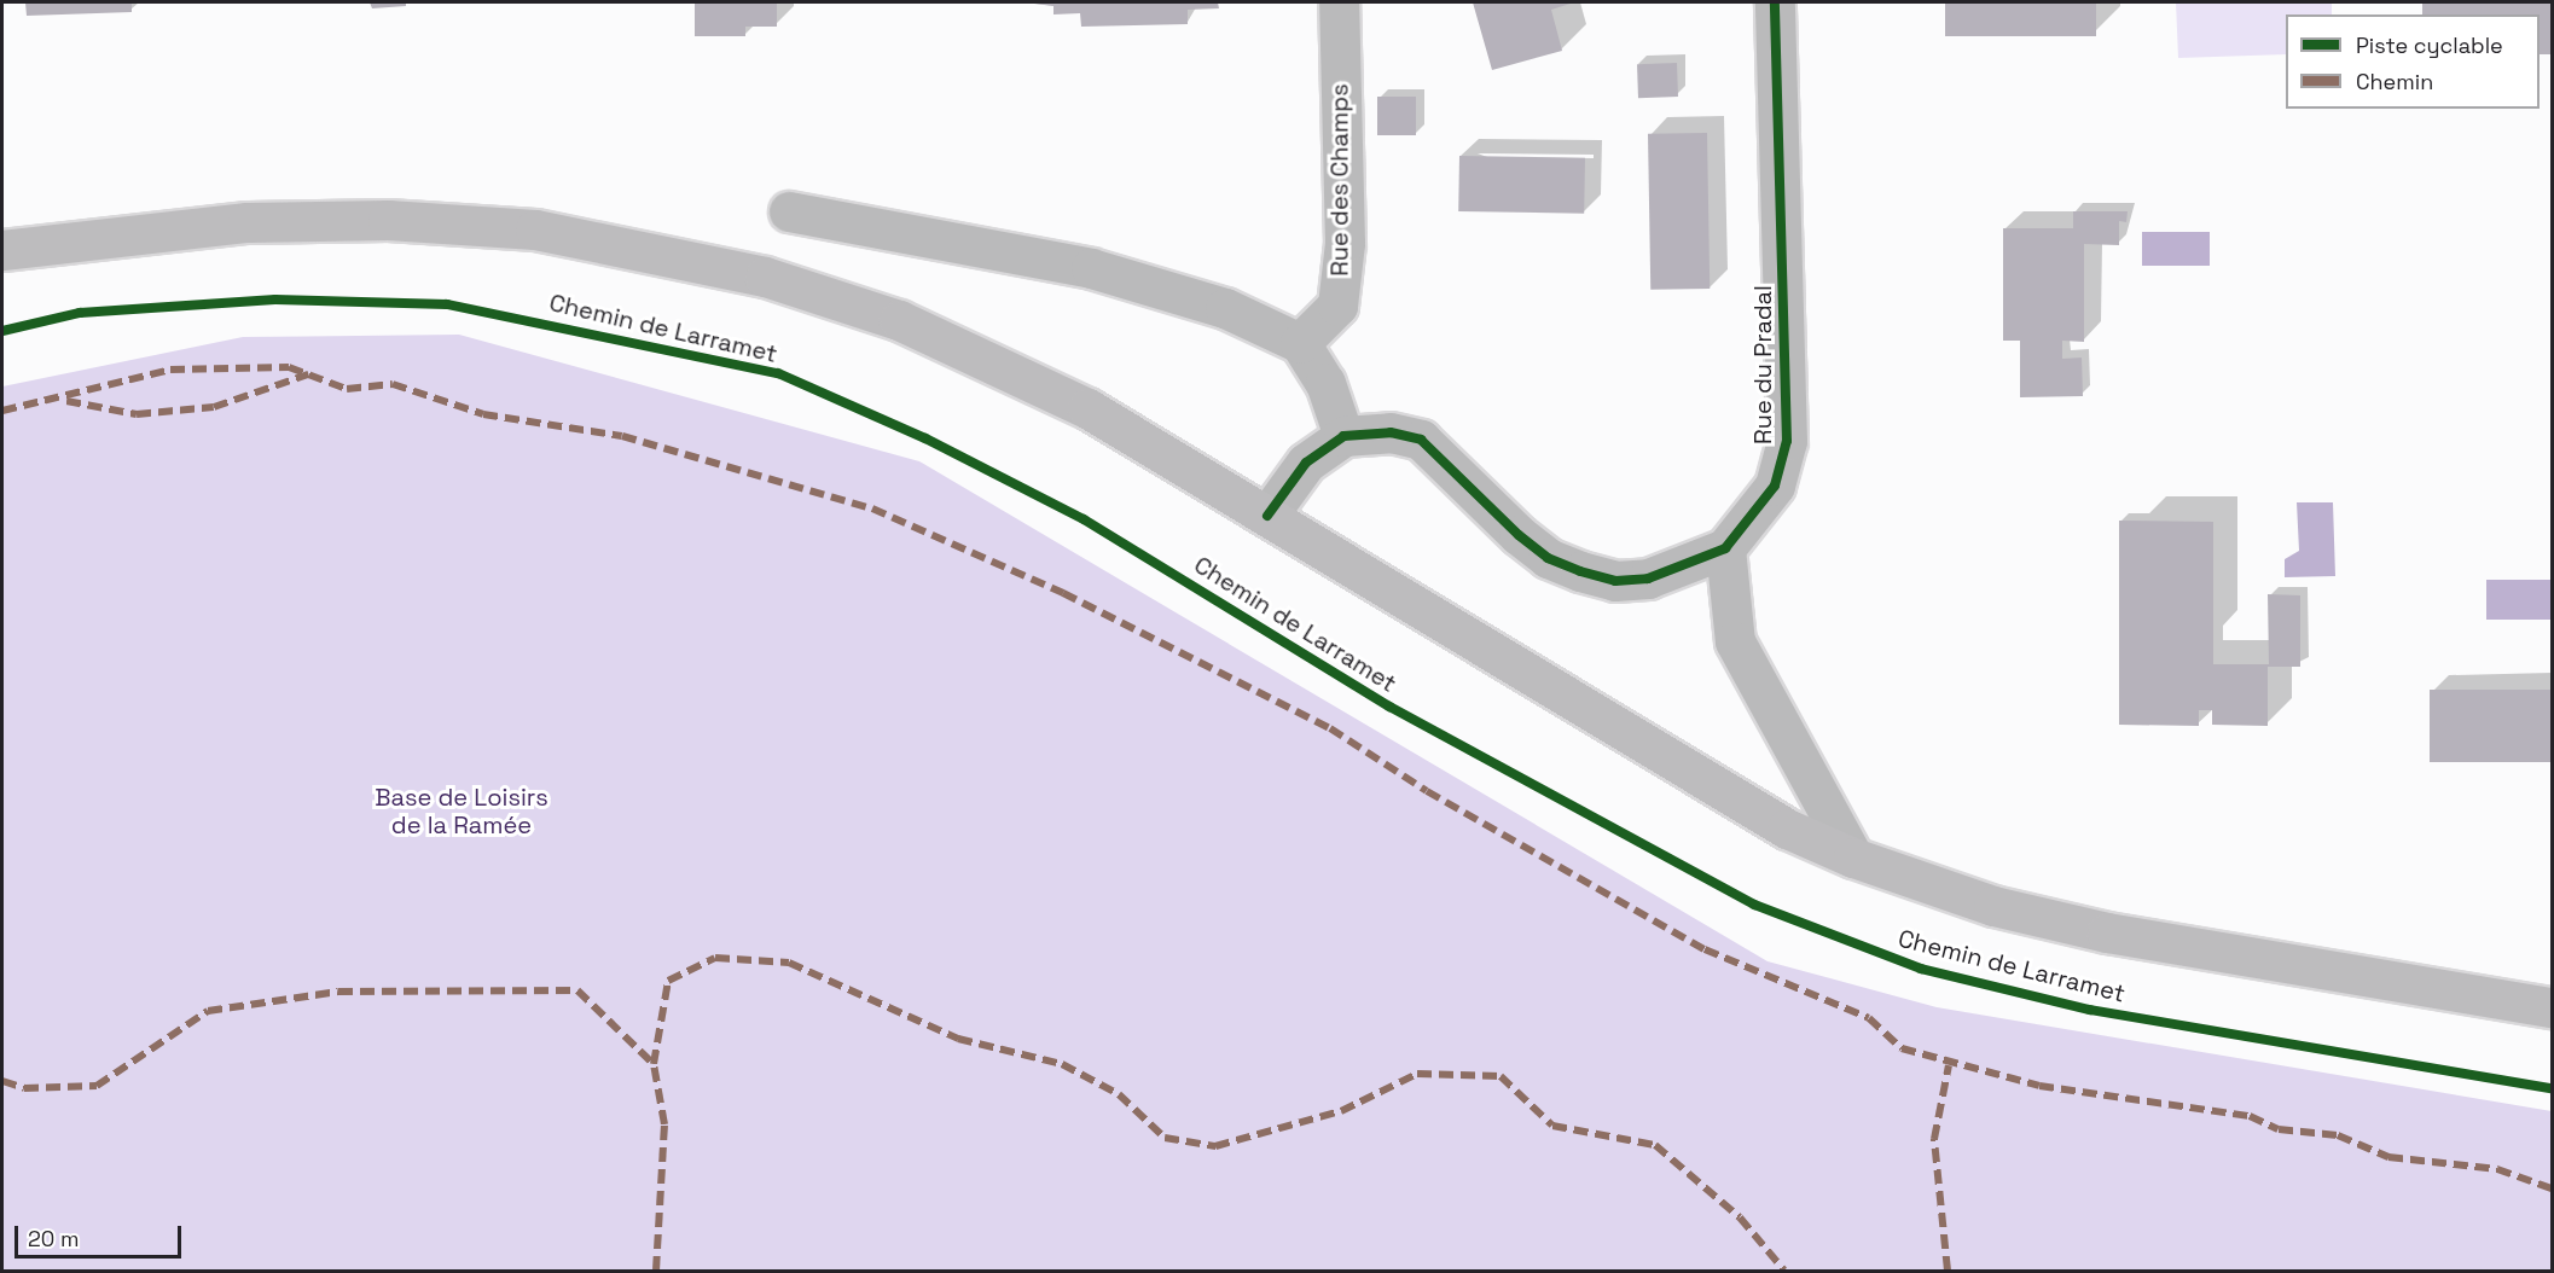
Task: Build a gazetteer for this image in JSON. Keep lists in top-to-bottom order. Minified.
{"streets":{"street":["Rue des Champs","Rue du Pradal"],"cycle path":["Chemin de Larramet"]},"parks":["Base de Loisirs de la Ramée"],"legend":["Piste cyclable","Chemin"],"scale_bar":"20 m"}
